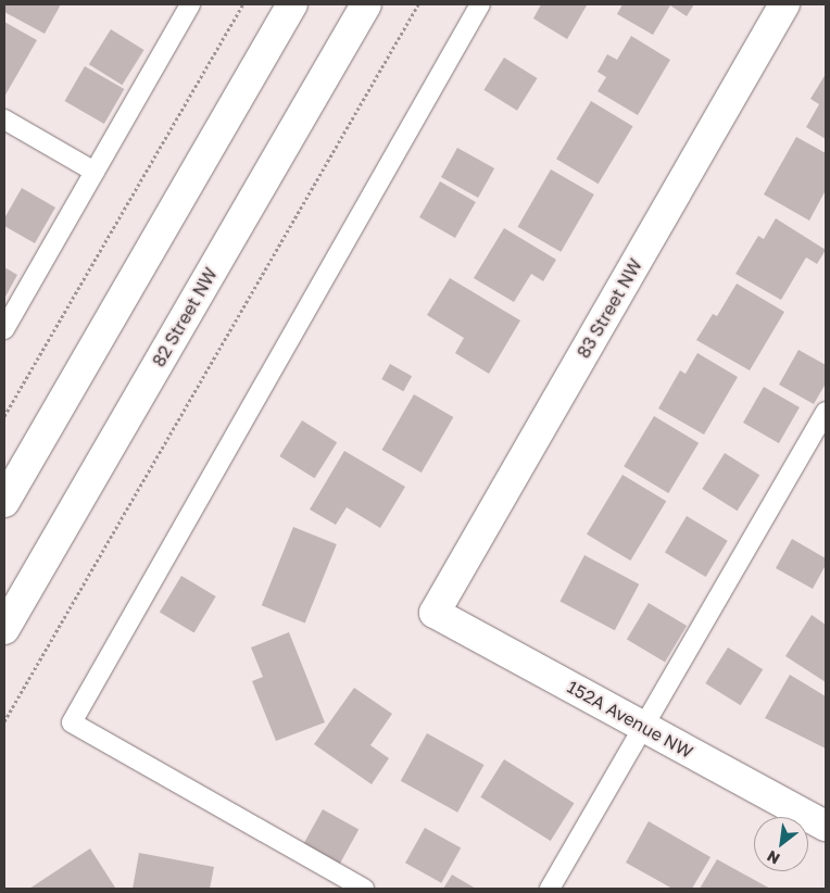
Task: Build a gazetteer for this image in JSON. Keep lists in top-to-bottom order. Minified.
{"streets":{"main road":["83 Street NW","82 Street NW","152A Avenue NW"]},"crossings":[["83 Street NW","152A Avenue NW"]],"north":"bottom left"}
